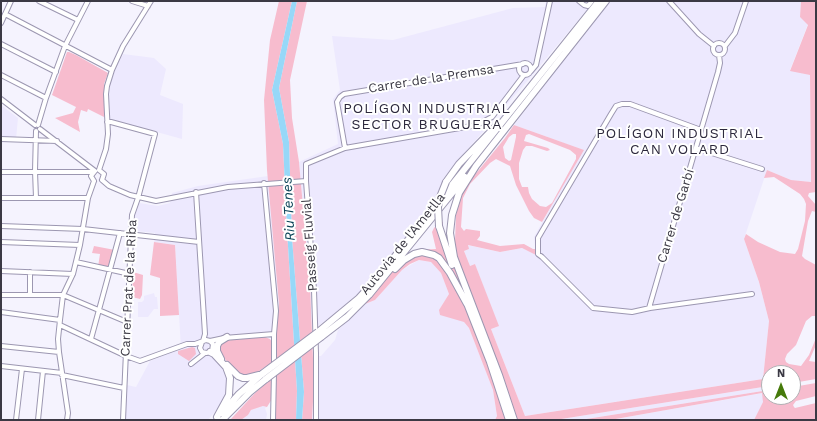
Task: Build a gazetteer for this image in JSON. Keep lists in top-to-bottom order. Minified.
{"streets":{"highway":["Autovia de l'Ametlla"],"street":["Carrer de la Premsa","Carrer de Garbí","Passeig Fluvial","Carrer Prat de la Riba"]},"crossings":[["Carrer de la Premsa","Passeig Fluvial"]],"districts":["POLÍGON INDUSTRIAL SECTOR BRUGUERA","POLÍGON INDUSTRIAL CAN VOLARD"],"water":["Riu Tenes"],"north":"top"}
